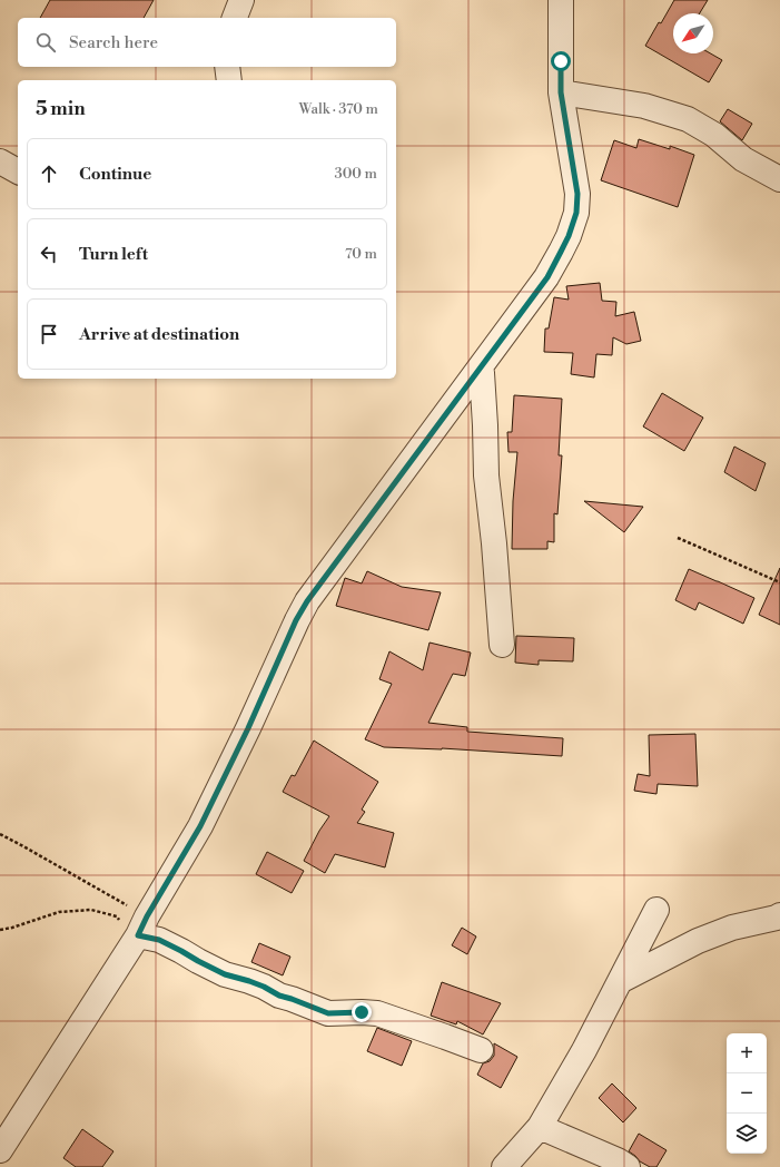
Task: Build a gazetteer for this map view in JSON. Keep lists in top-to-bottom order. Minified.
{"north":"bottom left","page":{"search":"Search here","heading":["5 min","Walk · 370 m"],"list":[["Continue","300 m"],["Turn left","70 m"],"Arrive at destination"],"map_buttons":["+","−"]}}
